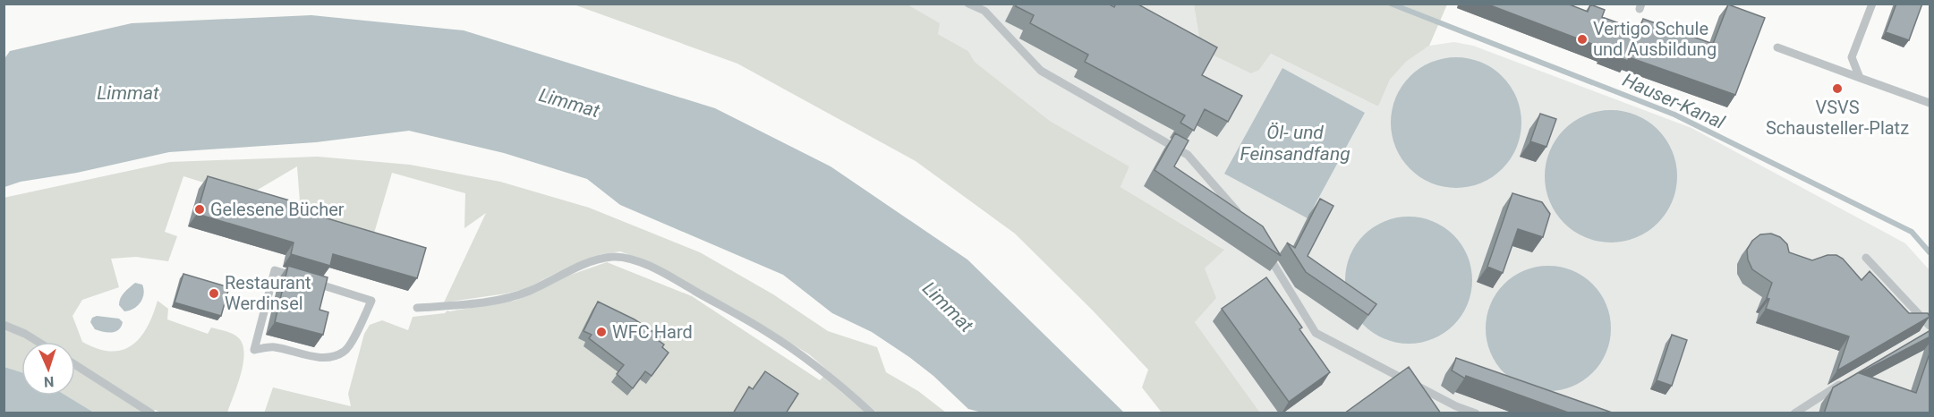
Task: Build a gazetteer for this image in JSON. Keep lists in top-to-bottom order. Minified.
{"water":["Limmat","Hauser-Kanal","Öl- und Feinsandfang"],"places":["Vertigo Schule und Ausbildung","VSVS Schausteller-Platz","Gelesene Bücher","Restaurant Werdinsel","WFC Hard"],"north":"bottom"}
